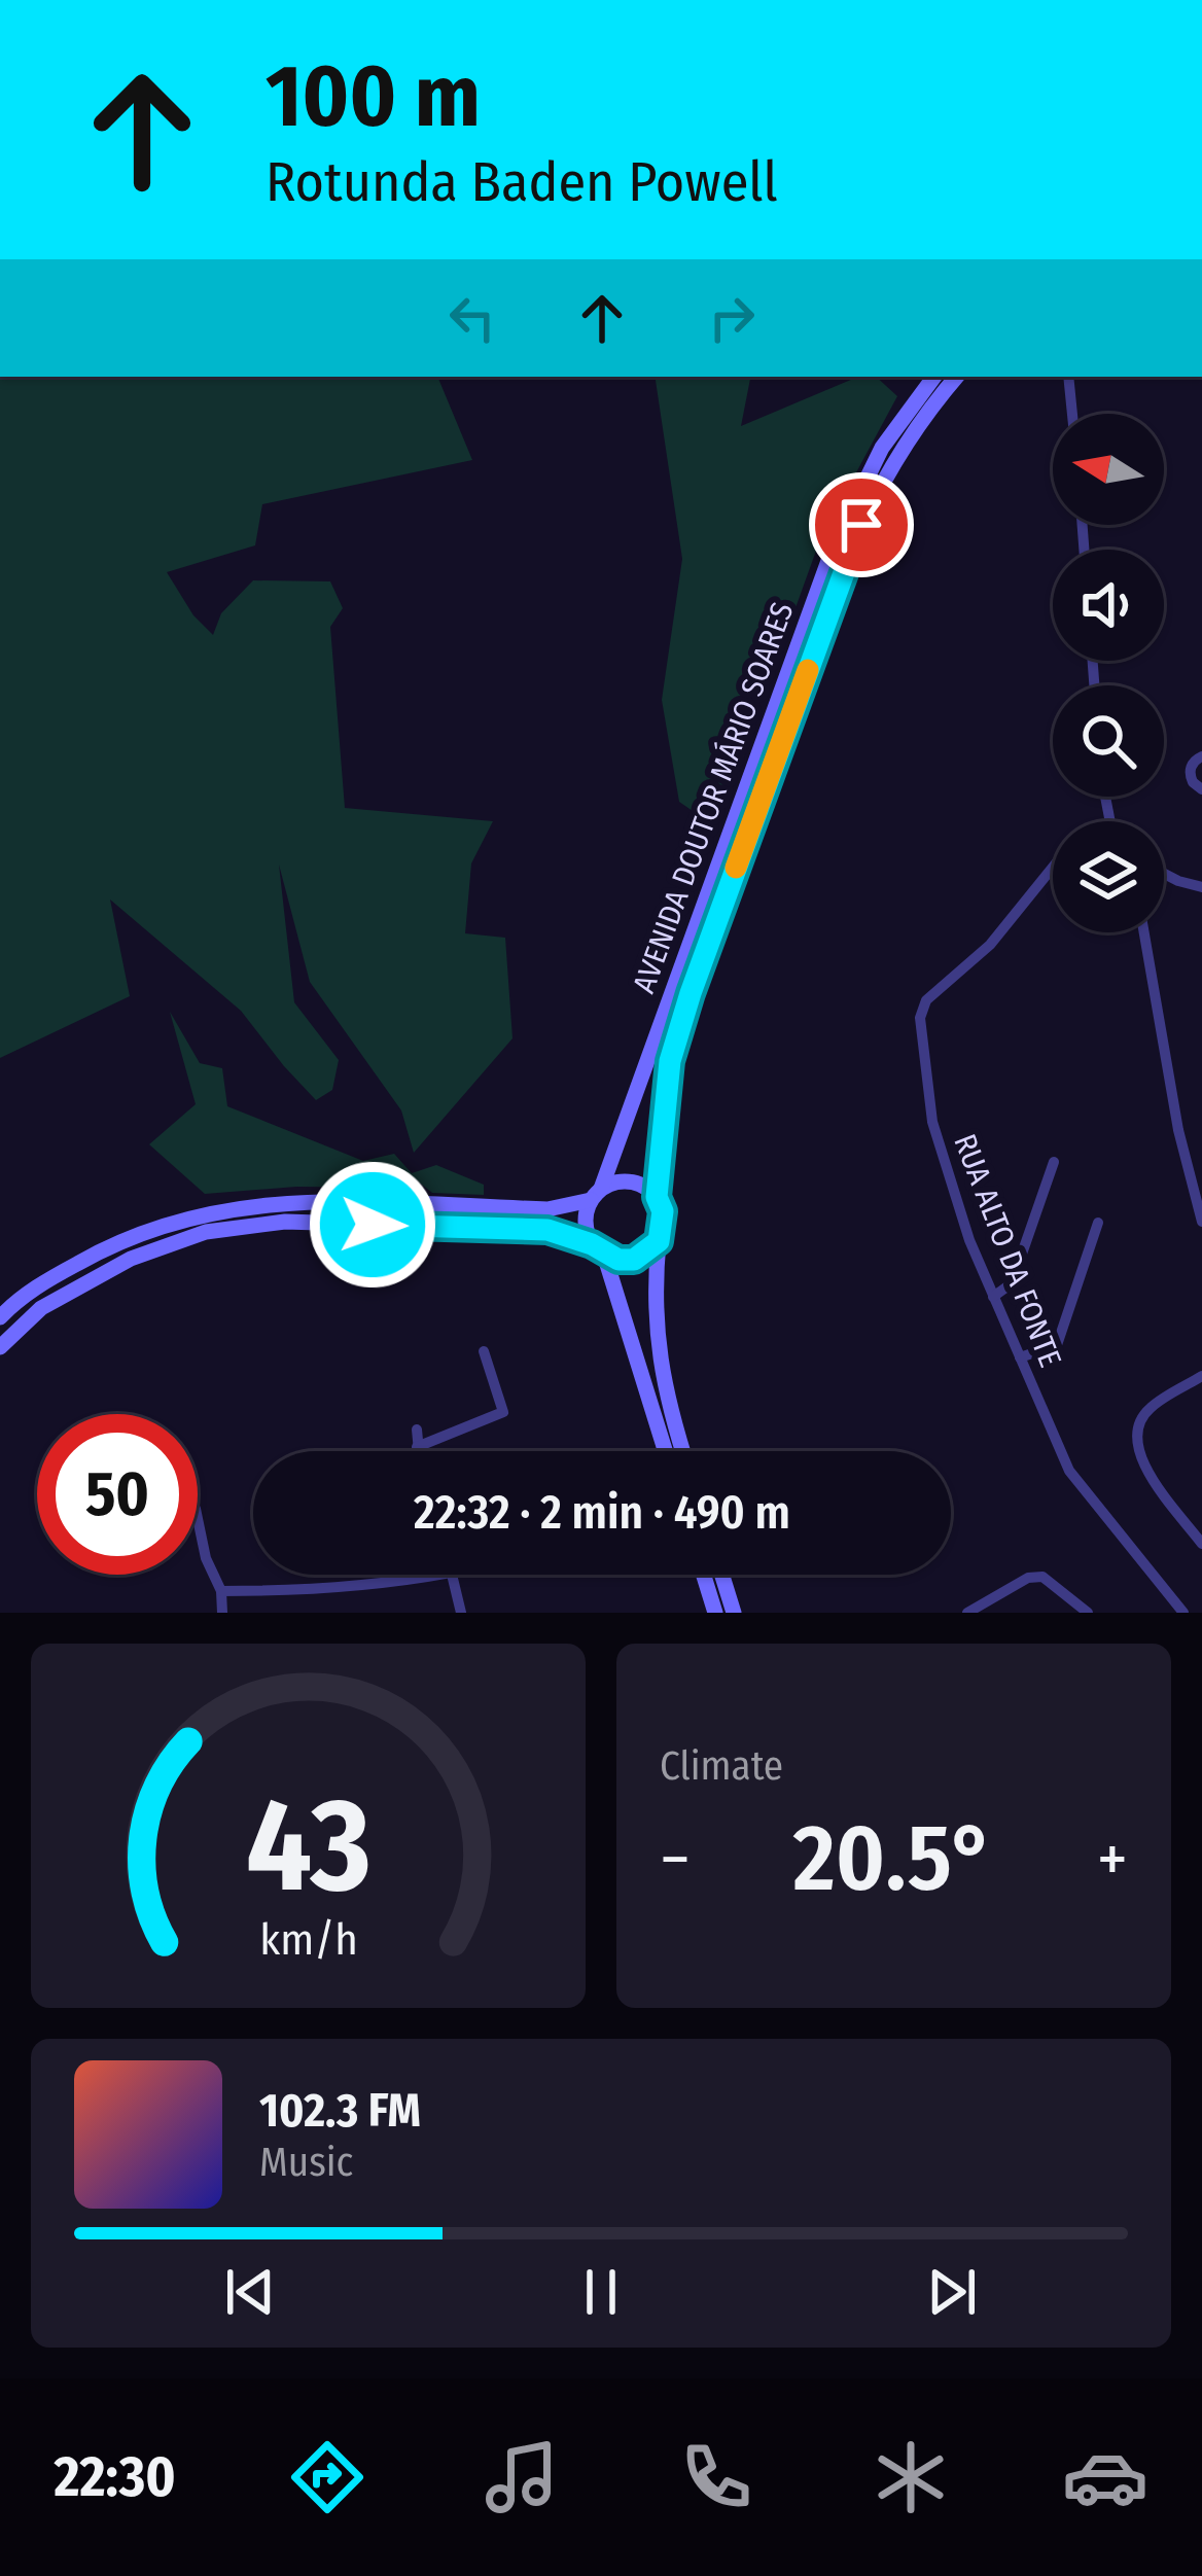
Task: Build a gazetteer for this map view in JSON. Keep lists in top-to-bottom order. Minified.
{"streets":{"main road":["AVENIDA DOUTOR MÁRIO SOARES"],"street":["RUA ALTO DA FONTE"]},"north":"left","page":{"turn":["100 m","Rotunda Baden Powell"],"limit":"50","trip":"22:32 · 2 min · 490 m","tile":"Climate","heat":["−","20.5°","+"],"song":["102.3 FM","Music"],"tabs":"22:30","gauge":["43","km/h"]}}
